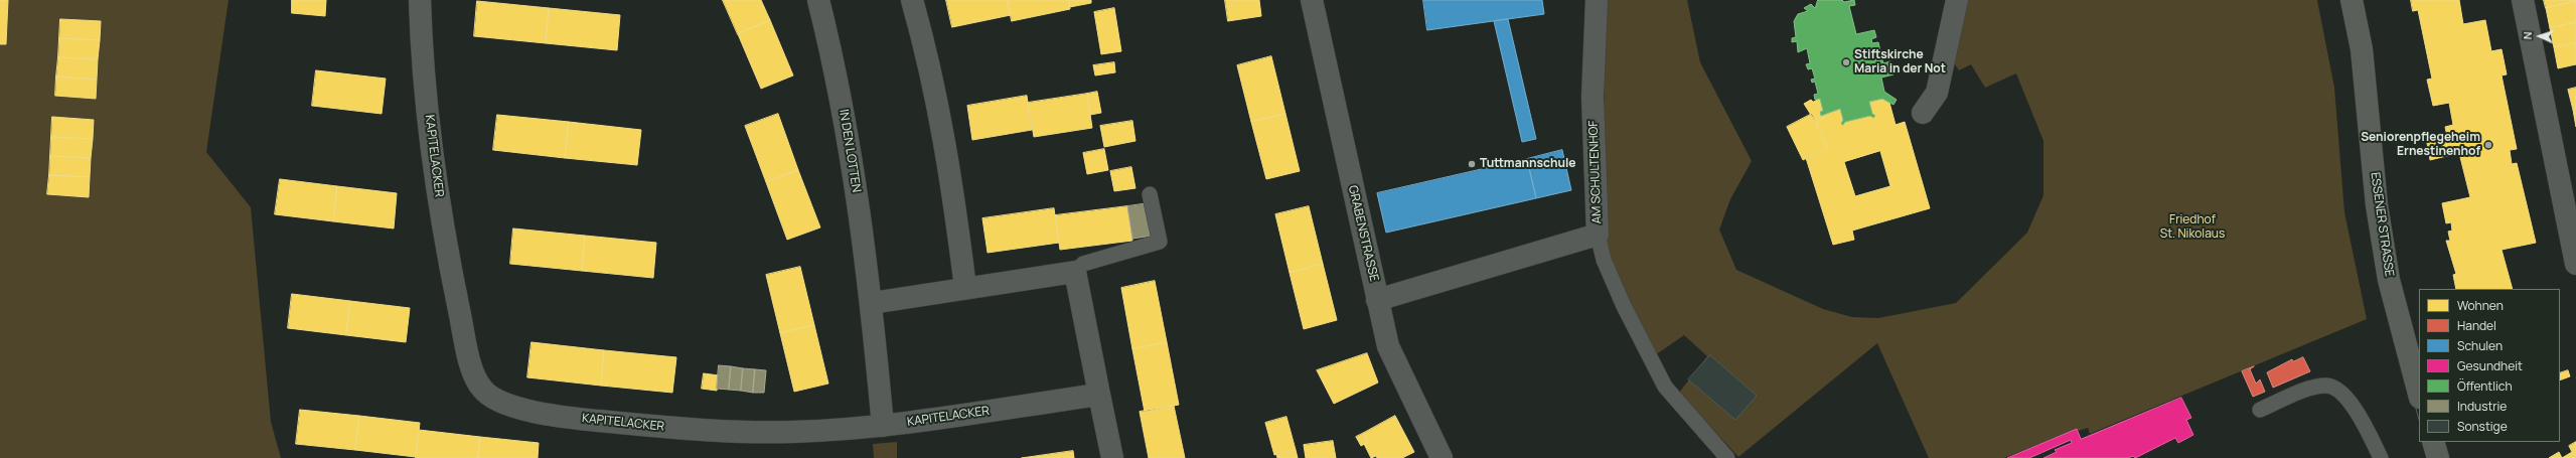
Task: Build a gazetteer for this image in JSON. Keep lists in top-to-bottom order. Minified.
{"streets":{"main road":["ESSENER STRASSE"],"street":["IN DEN LOTTEN","KAPITELACKER","AM SCHULTENHOF","GRABENSTRASSE"]},"crossings":[["IN DEN LOTTEN","KAPITELACKER"],["AM SCHULTENHOF","GRABENSTRASSE"]],"parks":["Friedhof St. Nikolaus"],"places":["Stiftskirche Maria in der Not","Seniorenpflegeheim Ernestinenhof","Tuttmannschule"],"legend":["Wohnen","Handel","Schulen","Gesundheit","Öffentlich","Industrie","Sonstige"],"north":"left"}
